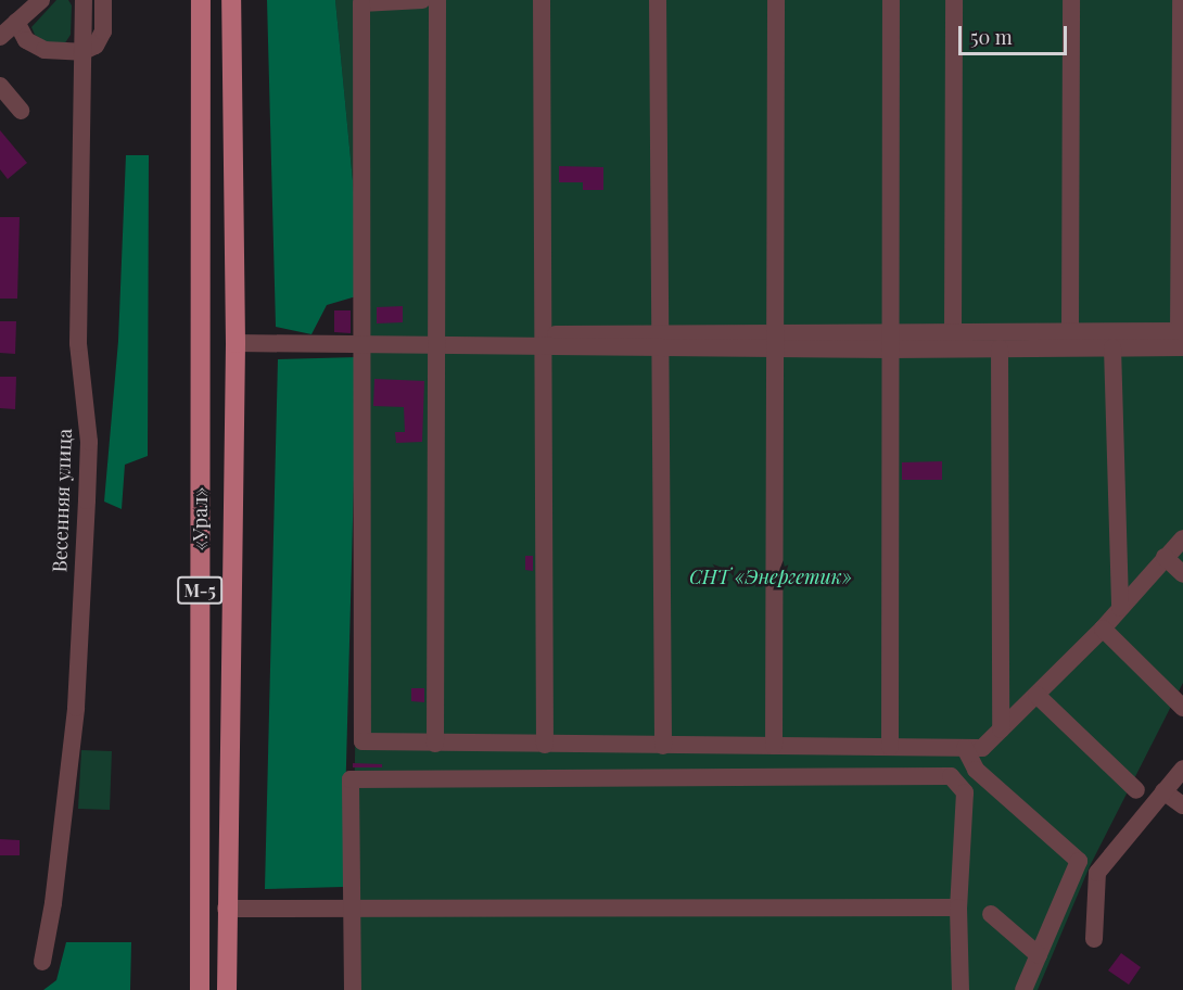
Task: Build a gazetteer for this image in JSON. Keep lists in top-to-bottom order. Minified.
{"streets":{"main road":["«Урал»","М-5"],"street":["Весенняя улица"]},"parks":["СНТ «Энергетик»"],"scale_bar":"50 m"}
